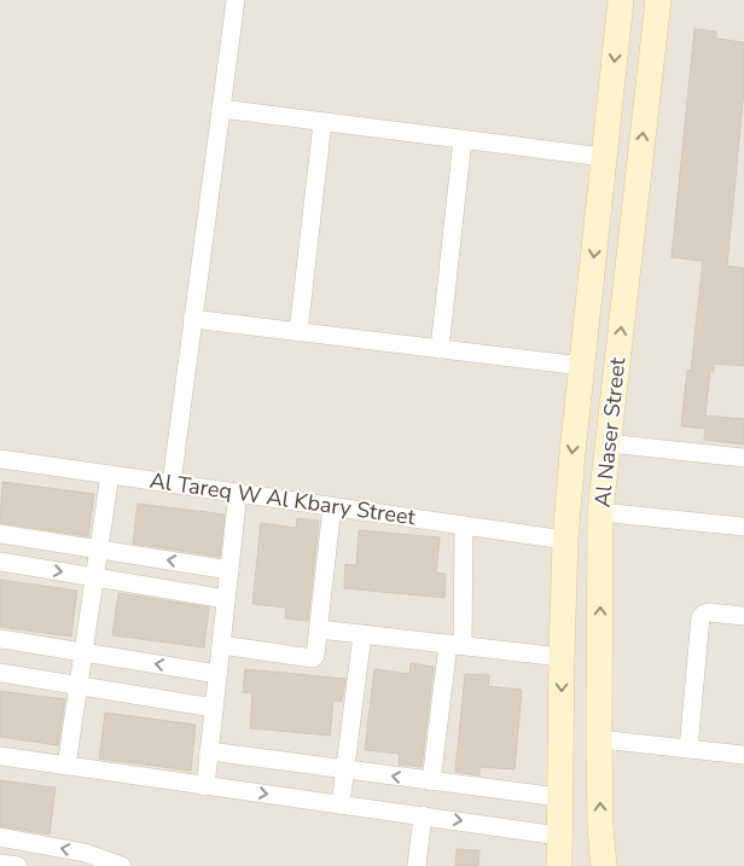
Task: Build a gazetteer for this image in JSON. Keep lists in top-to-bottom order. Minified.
{"streets":{"street":["Al Naser Street","Al Tareq W Al Kbary Street"]},"crossings":[["Al Naser Street","Al Tareq W Al Kbary Street"]]}
